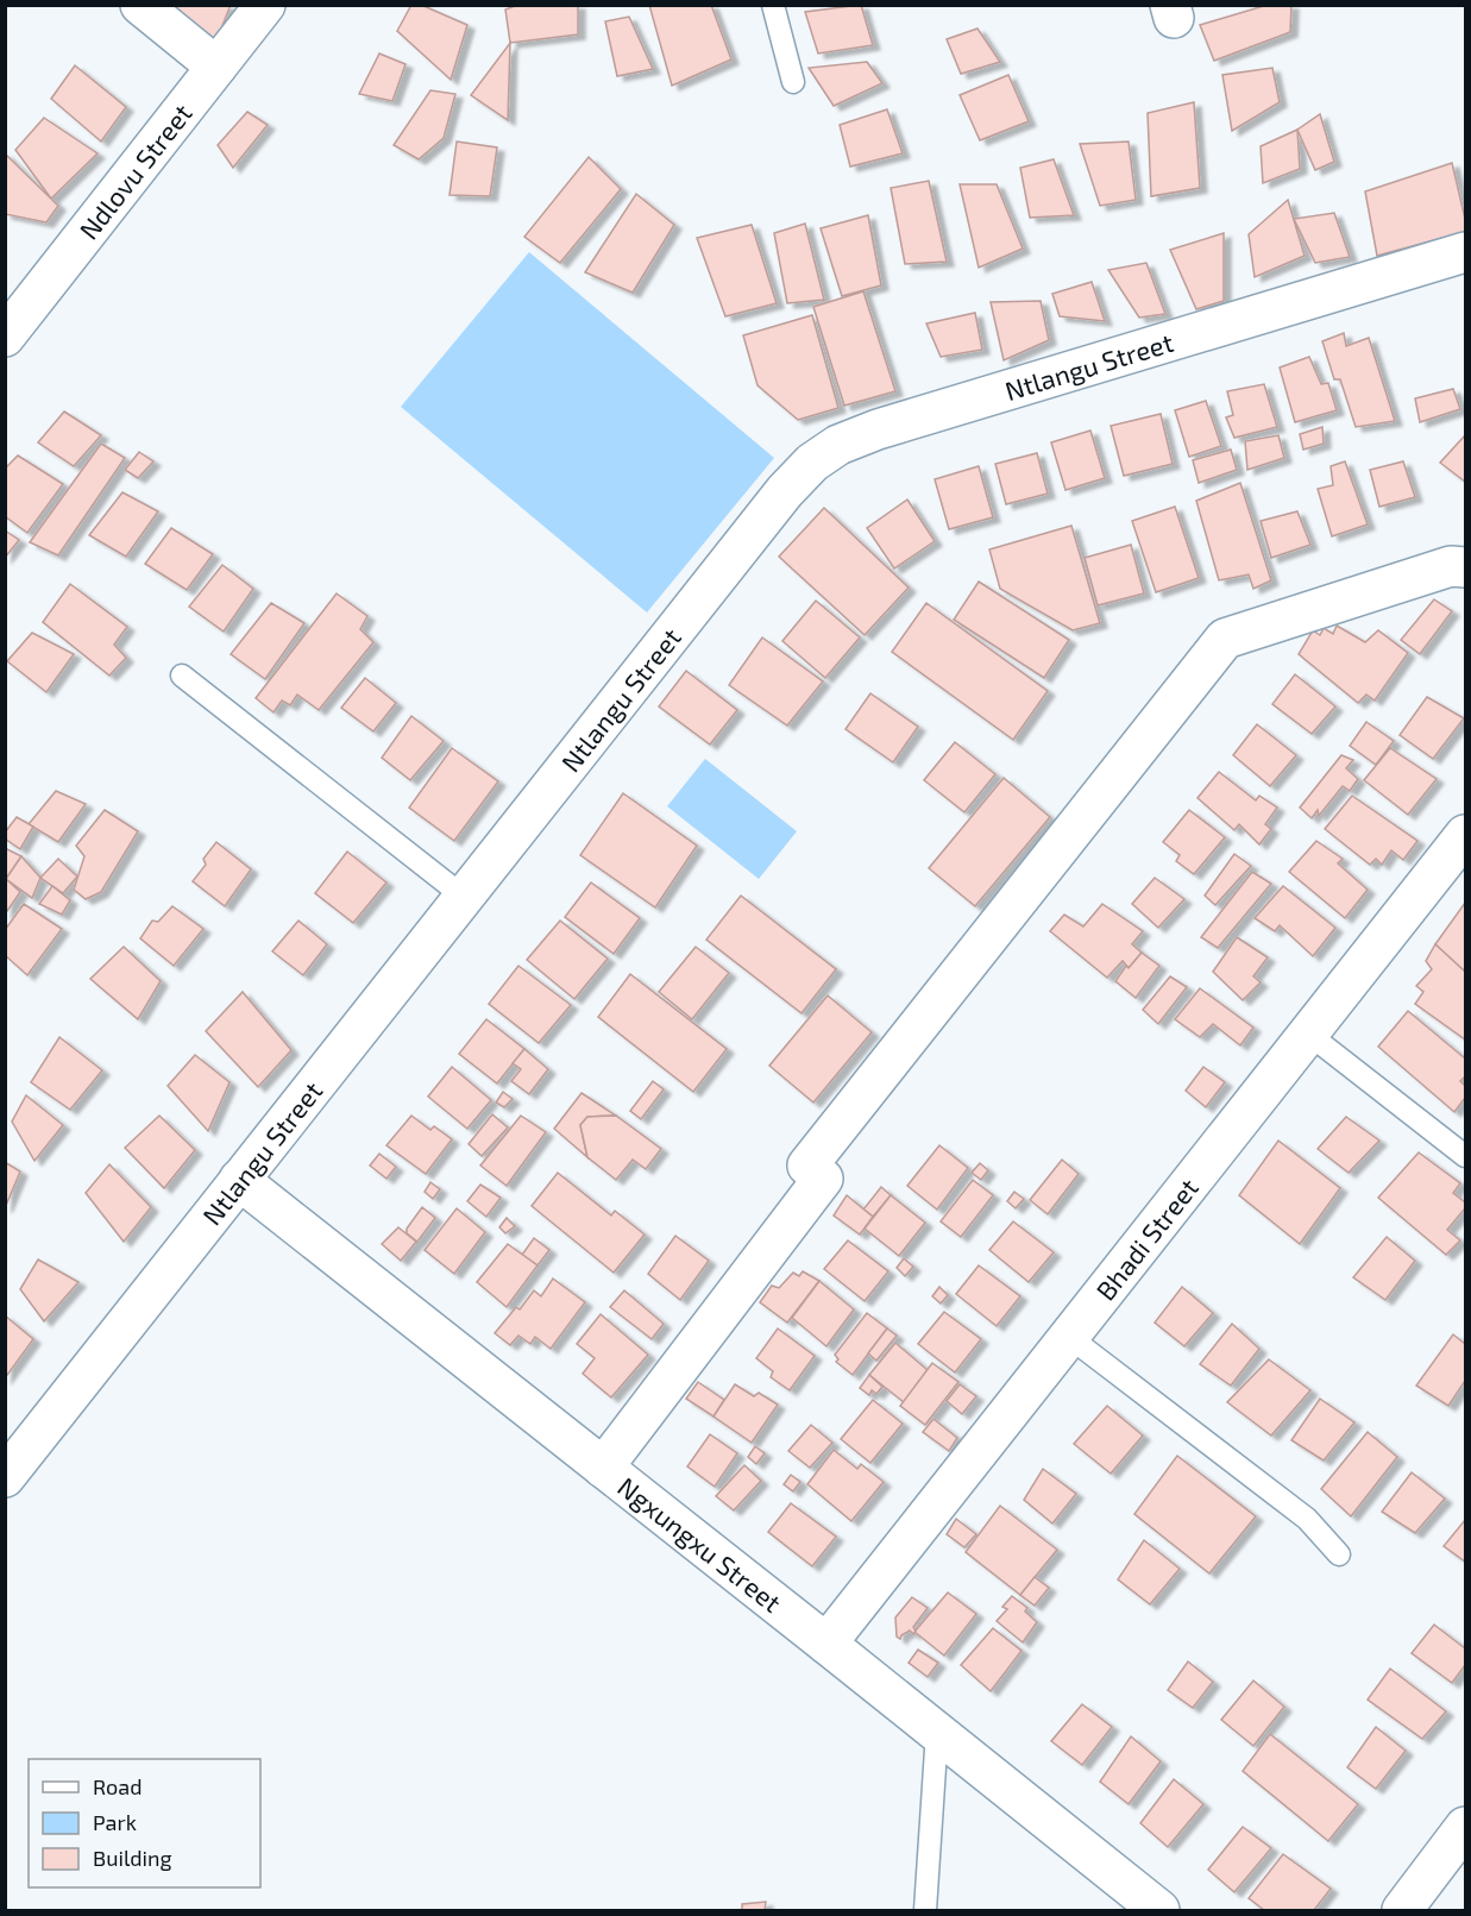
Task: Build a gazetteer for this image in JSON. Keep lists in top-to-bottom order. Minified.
{"streets":{"street":["Ndlovu Street","Ntlangu Street","Bhadi Street","Ngxungxu Street"]},"crossings":[["Ntlangu Street","Ngxungxu Street"],["Bhadi Street","Ngxungxu Street"]],"legend":["Road","Park","Building"]}
